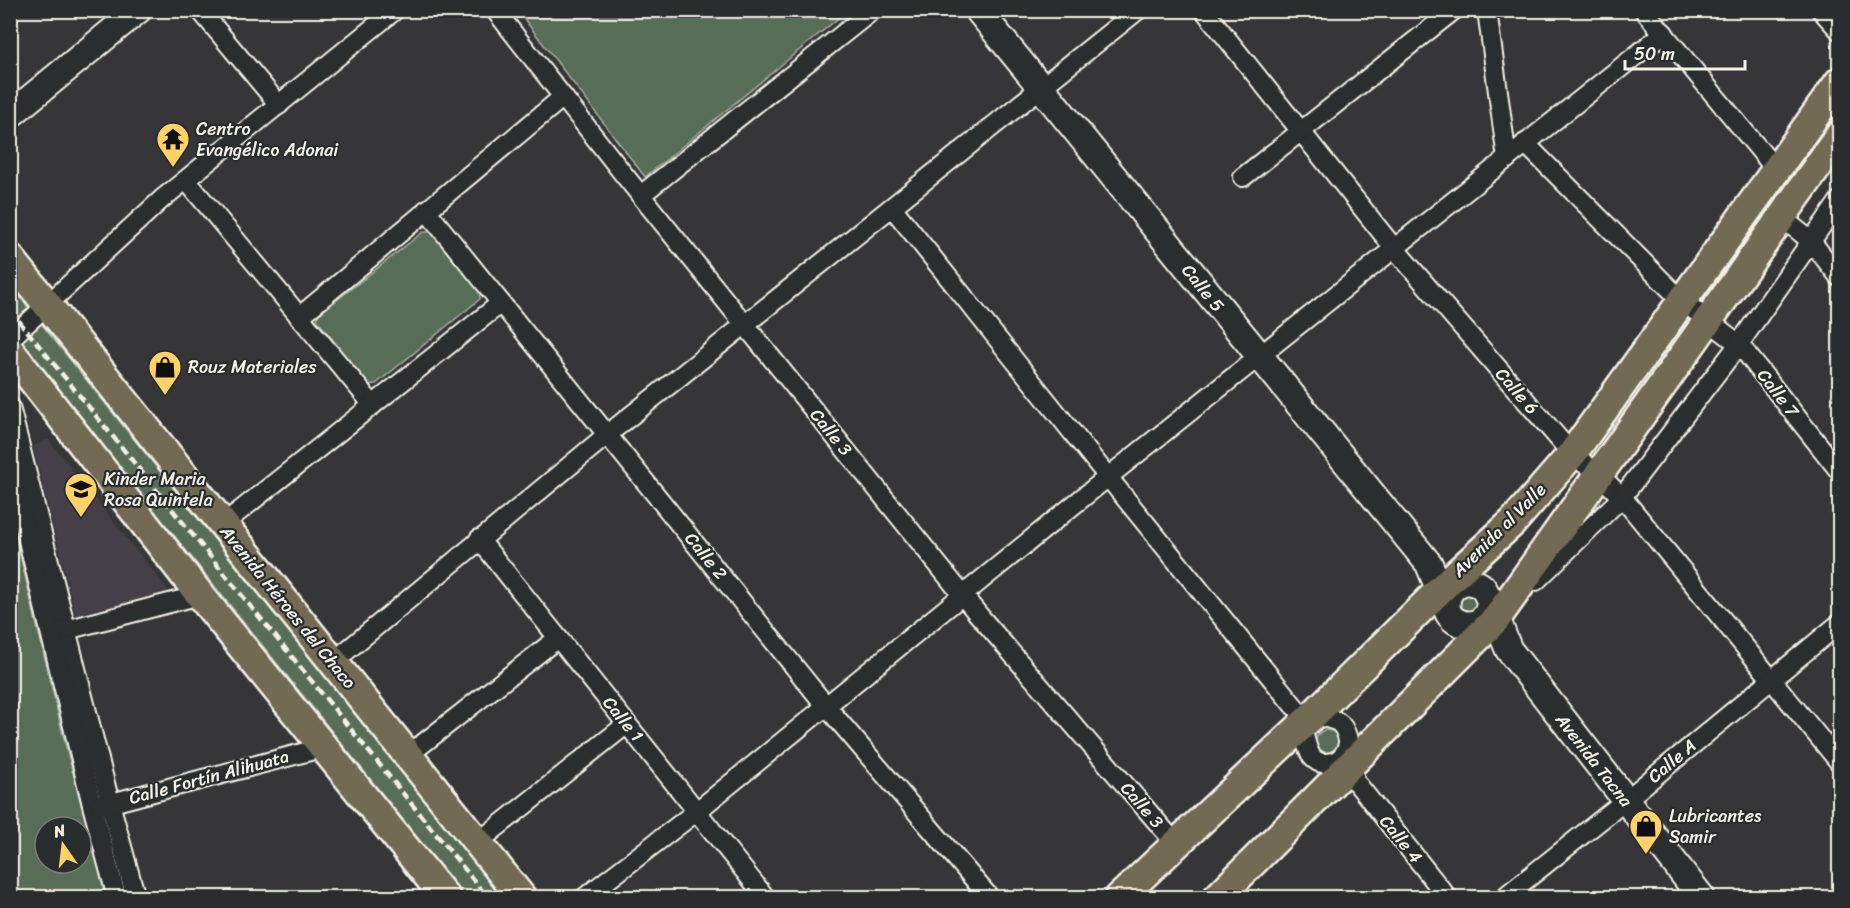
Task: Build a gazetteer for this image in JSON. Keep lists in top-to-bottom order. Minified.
{"streets":{"main road":["Calle 5","Avenida al Valle","Avenida Héroes del Chaco","Avenida Tacna"],"street":["Calle 6","Calle 7","Calle 3","Calle 2","Calle 1","Calle A","Calle Fortín Alihuata","Calle 4"]},"crossings":[["Calle 5","Avenida al Valle"],["Calle 5","Avenida Tacna"],["Calle 6","Avenida al Valle"],["Calle 6","Calle A"],["Calle 7","Avenida al Valle"],["Calle 3","Avenida al Valle"],["Avenida al Valle","Avenida Tacna"],["Avenida al Valle","Calle 4"],["Avenida Tacna","Calle A"]],"places":{"temple":["Centro Evangélico Adonai"],"shop":["Rouz Materiales","Lubricantes Samir"],"school or university":["Kinder Maria Rosa Quintela"]},"scale_bar":"50 m","north":"top"}
